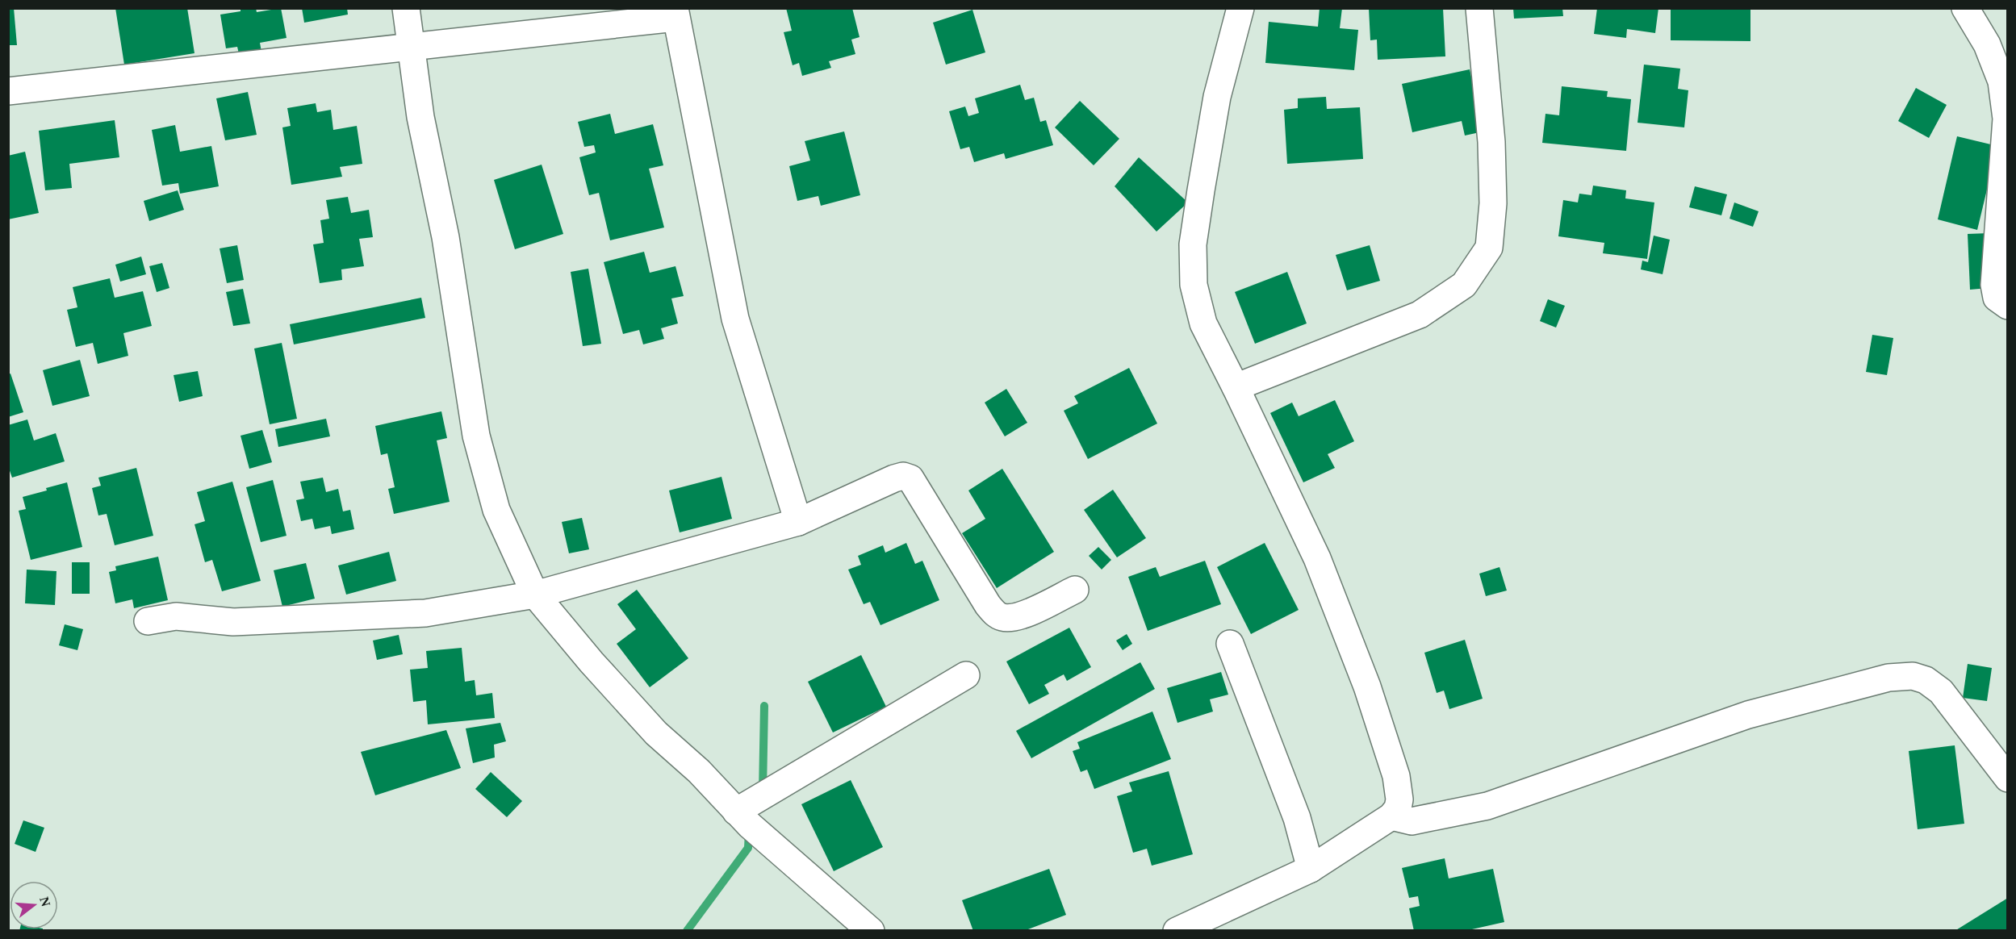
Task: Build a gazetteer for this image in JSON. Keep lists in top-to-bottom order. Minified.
{"north":"right"}
